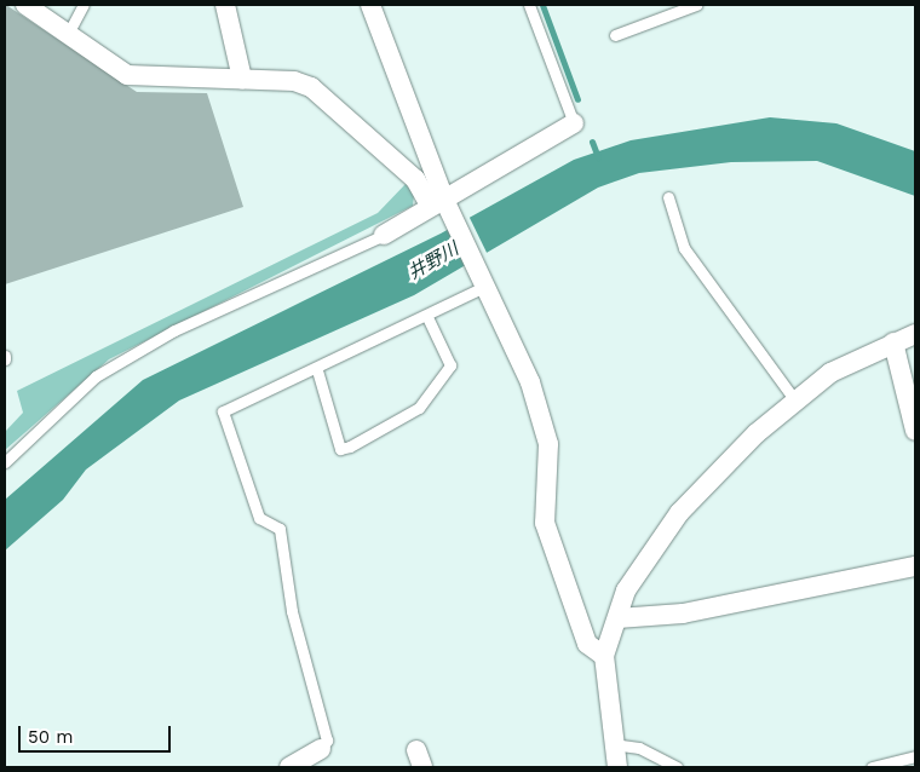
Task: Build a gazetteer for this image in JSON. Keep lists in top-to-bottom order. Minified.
{"water":["井野川"],"scale_bar":"50 m"}
